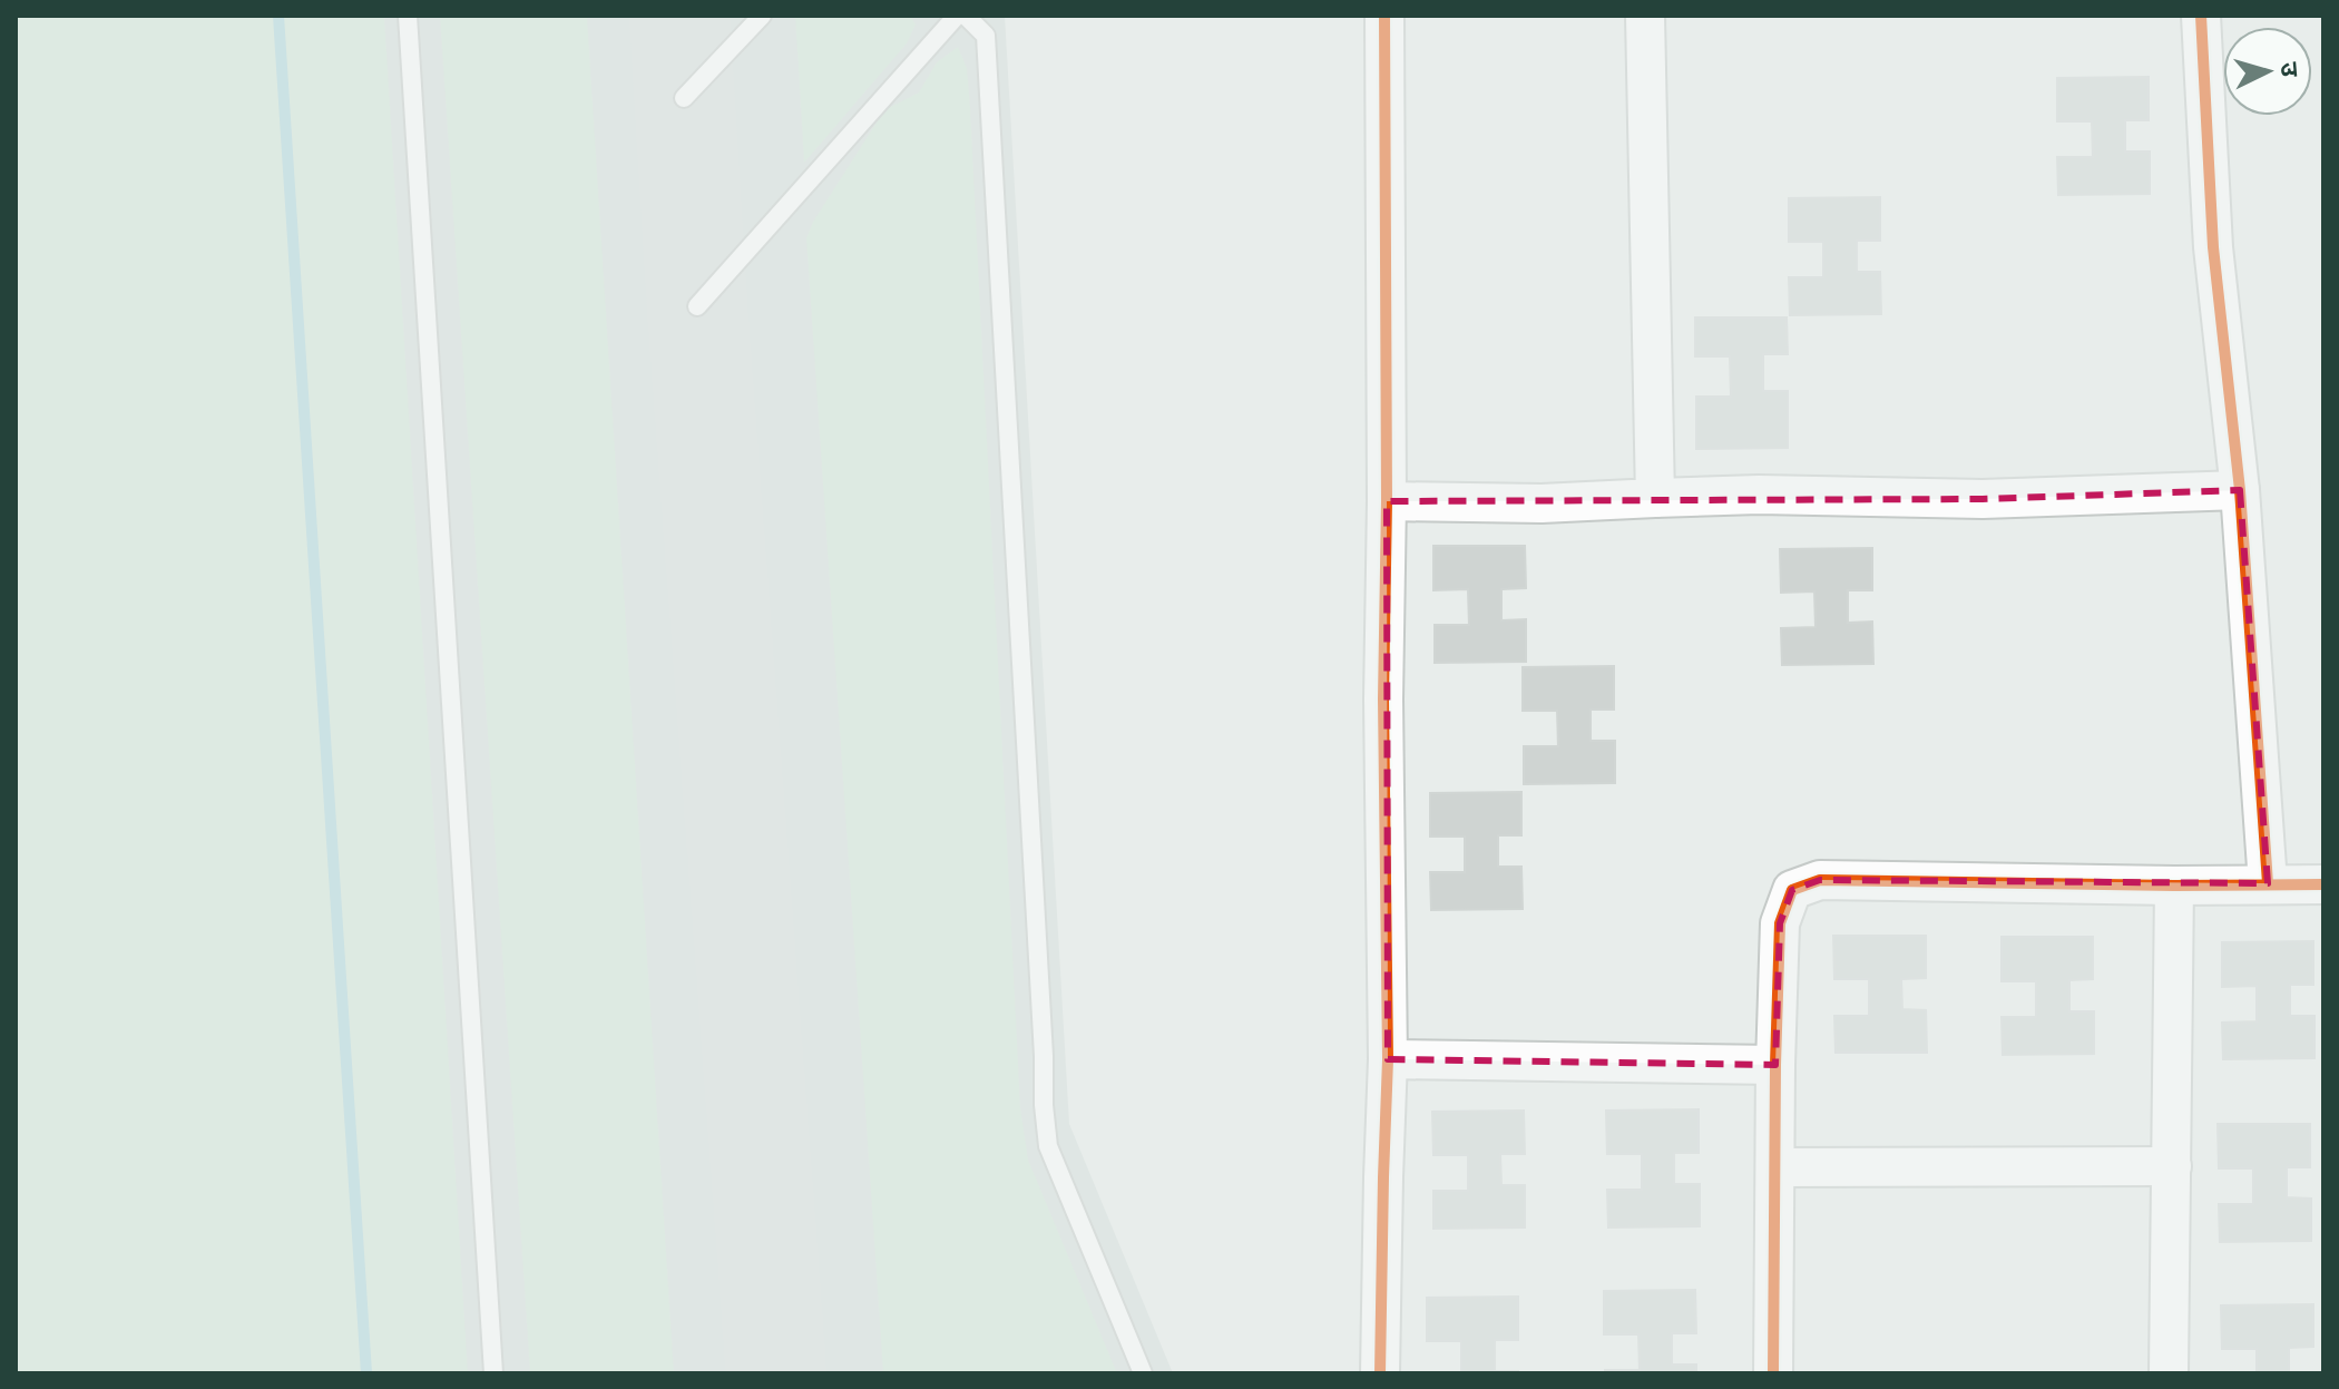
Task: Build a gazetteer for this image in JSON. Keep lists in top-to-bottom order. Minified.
{"north":"right"}
